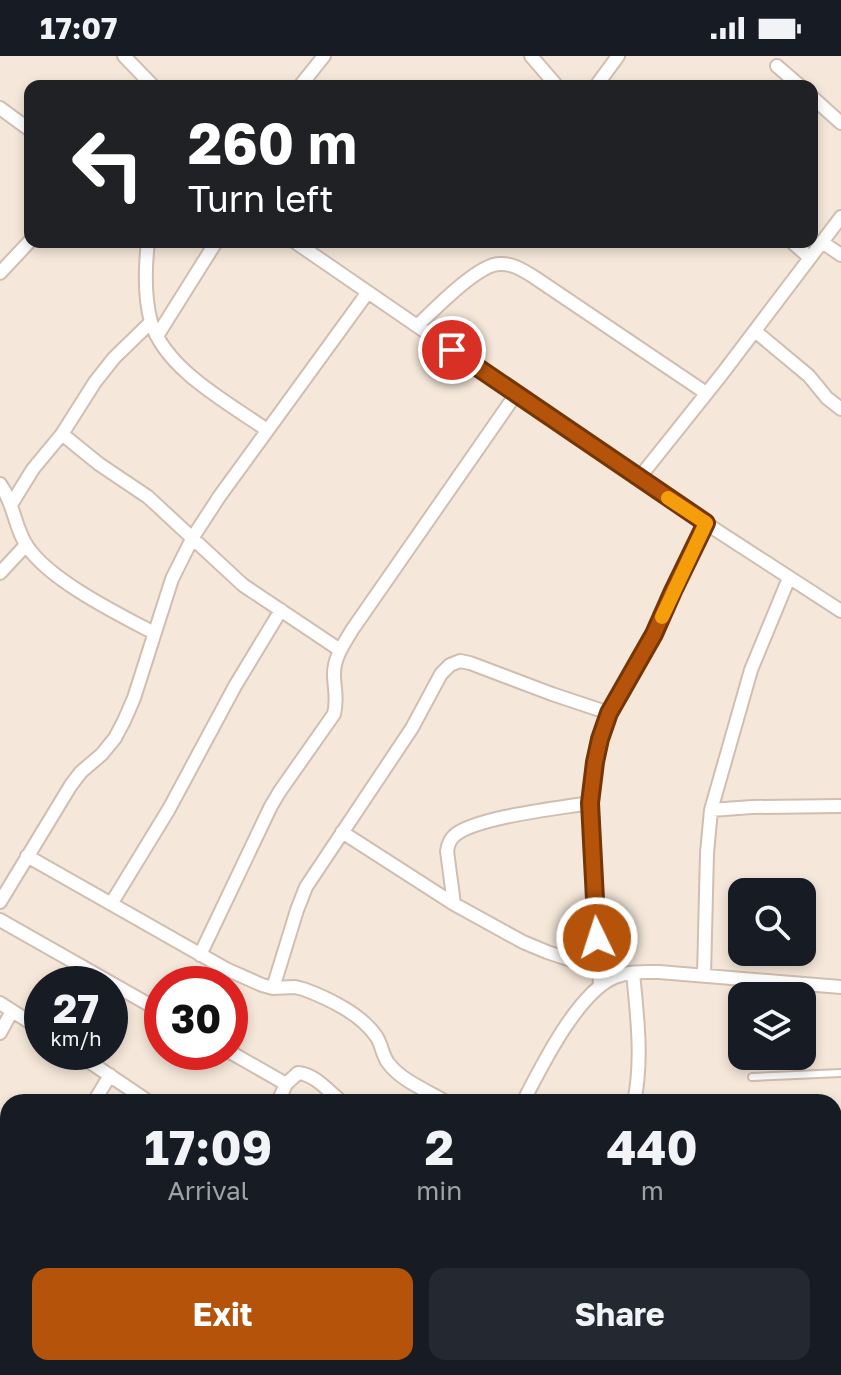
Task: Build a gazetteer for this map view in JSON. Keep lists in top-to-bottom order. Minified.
{"page":{"status":"17:07","turn":["260 m","Turn left"],"speed":"27 km/h","limit":"30","eta":["17:09","Arrival","2","min","440","m"],"buttons":["Exit","Share"]}}
